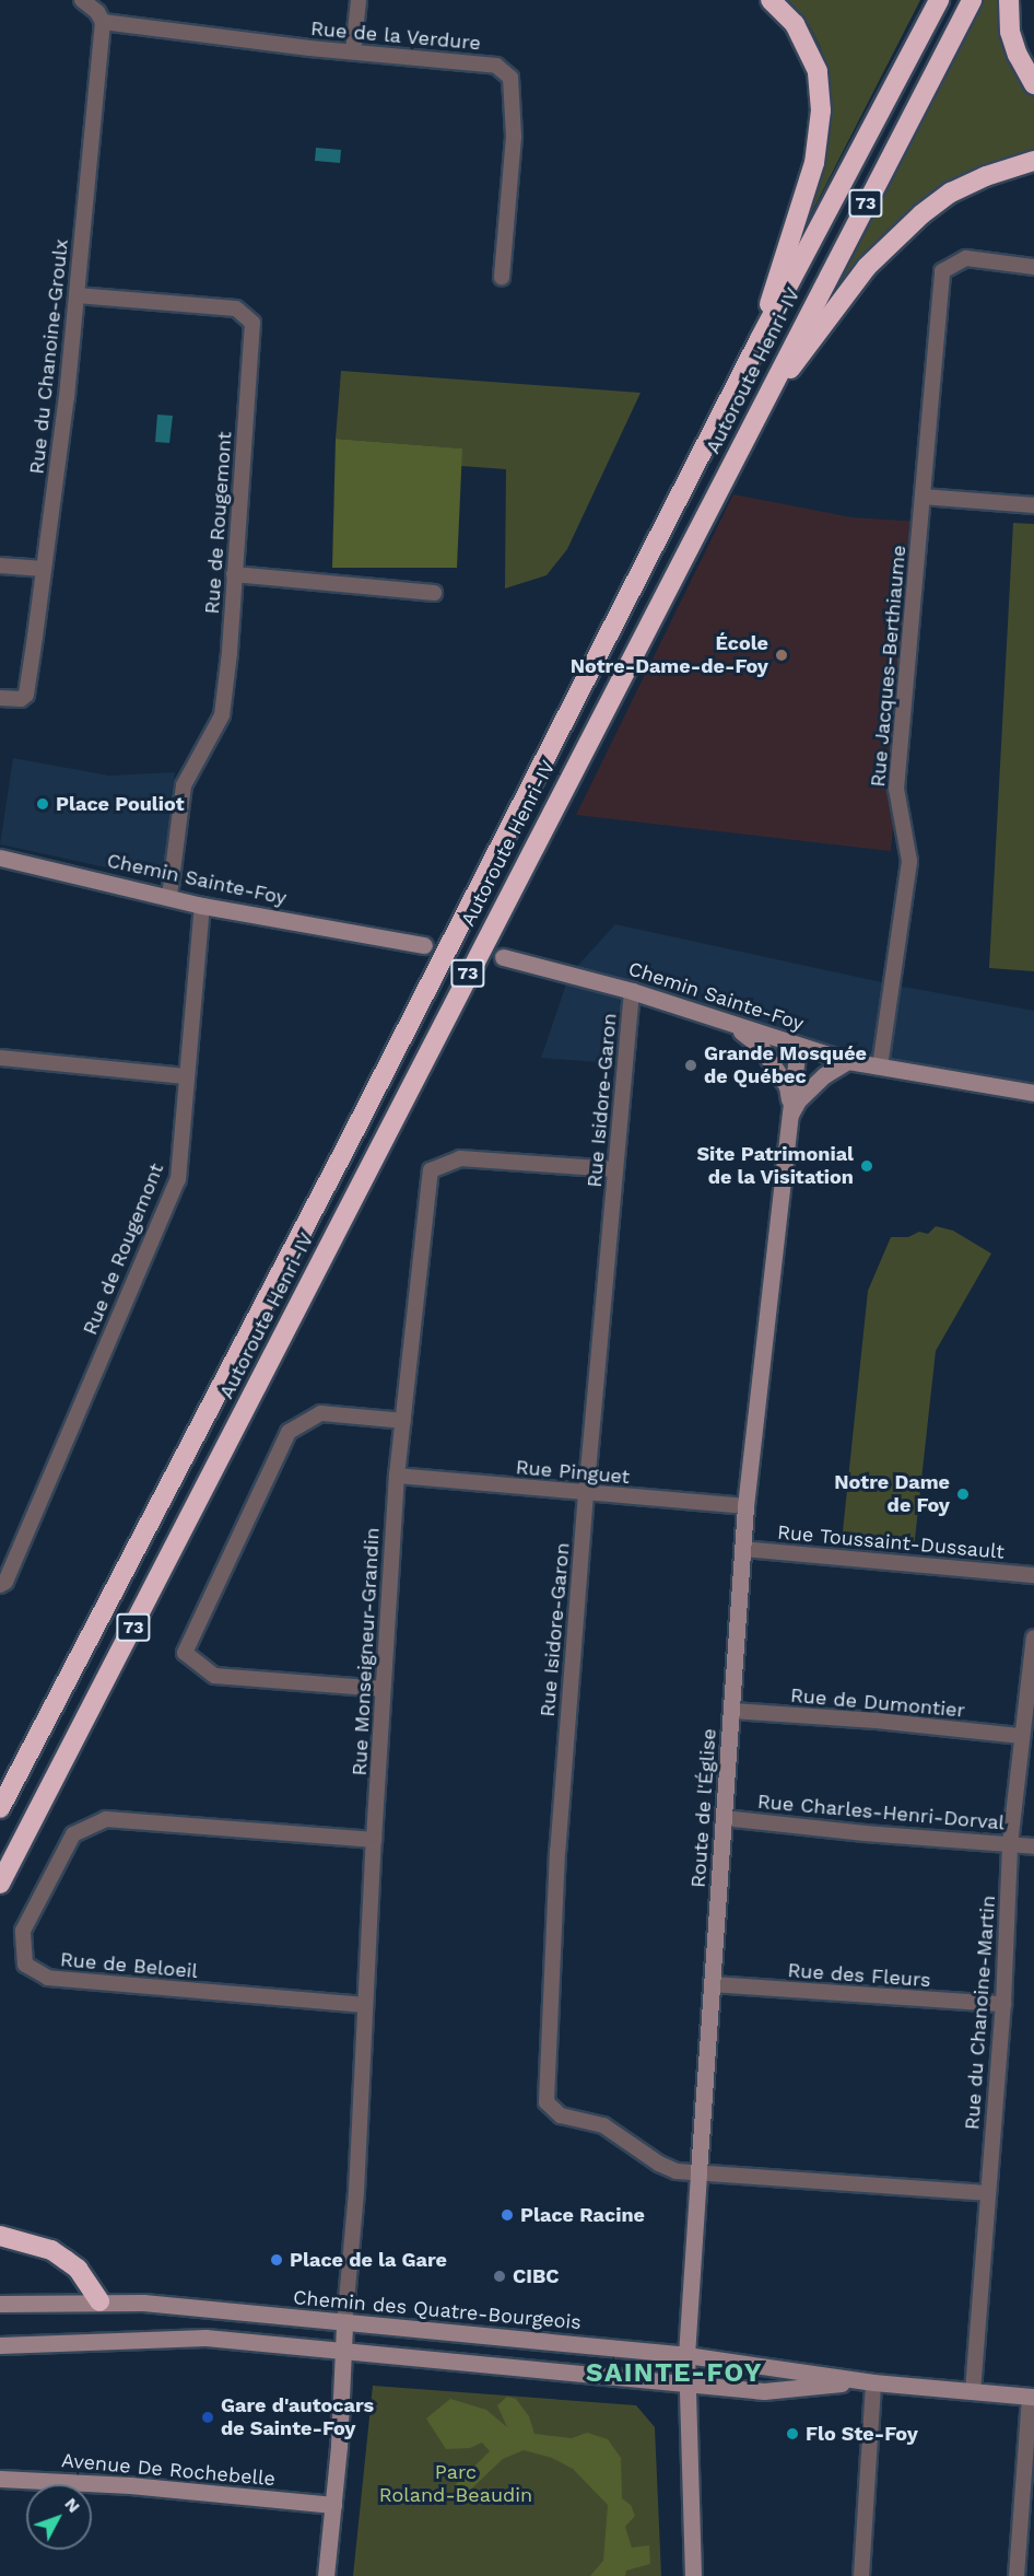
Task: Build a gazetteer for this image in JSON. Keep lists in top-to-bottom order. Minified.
{"streets":{"highway":["73","Autoroute Henri-IV"],"main road":["Chemin Sainte-Foy","Route de l'Église","Chemin des Quatre-Bourgeois","Avenue De Rochebelle"],"street":["Rue de la Verdure","Rue du Chanoine-Groulx","Rue de Rougemont","Rue Jacques-Berthiaume","Rue Isidore-Garon","Rue Pinguet","Rue Toussaint-Dussault","Rue Monseigneur-Grandin","Rue de Dumontier","Rue Charles-Henri-Dorval","Rue de Beloeil","Rue des Fleurs","Rue du Chanoine-Martin"]},"crossings":[["Rue de la Verdure","Rue du Chanoine-Groulx"],["Rue du Chanoine-Groulx","Rue de Rougemont"],["Rue de Rougemont","Chemin Sainte-Foy"],["Rue Jacques-Berthiaume","Chemin Sainte-Foy"],["Chemin Sainte-Foy","Rue Isidore-Garon"],["Chemin Sainte-Foy","Route de l'Église"],["Rue Isidore-Garon","Rue Pinguet"],["Rue Isidore-Garon","Rue Monseigneur-Grandin"],["Rue Isidore-Garon","Route de l'Église"],["Rue Isidore-Garon","Rue du Chanoine-Martin"],["Rue Pinguet","Rue Monseigneur-Grandin"],["Rue Pinguet","Route de l'Église"],["Rue Toussaint-Dussault","Route de l'Église"],["Rue Monseigneur-Grandin","Rue de Beloeil"],["Rue Monseigneur-Grandin","Chemin des Quatre-Bourgeois"],["Rue de Dumontier","Route de l'Église"],["Rue de Dumontier","Rue du Chanoine-Martin"],["Route de l'Église","Rue Charles-Henri-Dorval"],["Route de l'Église","Rue des Fleurs"],["Route de l'Église","Chemin des Quatre-Bourgeois"],["Rue Charles-Henri-Dorval","Rue du Chanoine-Martin"],["Rue des Fleurs","Rue du Chanoine-Martin"],["Rue du Chanoine-Martin","Chemin des Quatre-Bourgeois"]],"districts":["SAINTE-FOY"],"parks":["Parc Roland-Beaudin"],"places":["École Notre-Dame-de-Foy","Place Pouliot","Grande Mosquée de Québec","Site Patrimonial de la Visitation","Notre Dame de Foy","Place Racine","Place de la Gare","CIBC","Gare d'autocars de Sainte-Foy","Flo Ste-Foy"],"north":"top right"}
